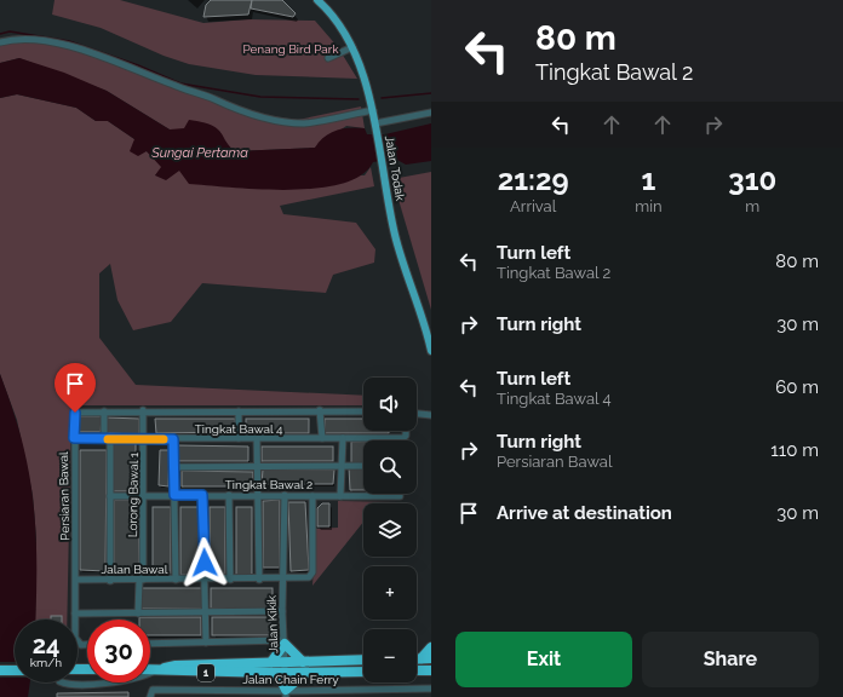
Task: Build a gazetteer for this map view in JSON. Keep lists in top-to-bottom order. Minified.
{"streets":{"highway":["1","Jalan Chain Ferry"],"main road":["Jalan Todak"],"street":["Tingkat Bawal 4","Tingkat Bawal 2","Lorong Bawal 1","Persiaran Bawal","Jalan Bawal","Jalan Kikik"]},"crossings":[["Tingkat Bawal 4","Lorong Bawal 1"],["Tingkat Bawal 4","Persiaran Bawal"],["Tingkat Bawal 2","Lorong Bawal 1"],["Tingkat Bawal 2","Jalan Bawal"],["Tingkat Bawal 2","Jalan Kikik"],["Lorong Bawal 1","Jalan Bawal"],["Persiaran Bawal","Jalan Bawal"],["Jalan Bawal","Jalan Kikik"],["Jalan Kikik","Jalan Chain Ferry"]],"water":["Sungai Pertama"],"parks":["Penang Bird Park"],"page":{"turn":["80 m","Tingkat Bawal 2"],"eta":["21:29","Arrival","1","min","310","m"],"list":[{"name":"Turn left","note":"Tingkat Bawal 2","value":"80 m"},{"name":"Turn right","value":"30 m"},{"name":"Turn left","note":"Tingkat Bawal 4","value":"60 m"},{"name":"Turn right","note":"Persiaran Bawal","value":"110 m"},{"name":"Arrive at destination","value":"30 m"}],"map_buttons":["+","−"],"speed":"24 km/h","limit":"30","buttons":["Exit","Share"]}}
